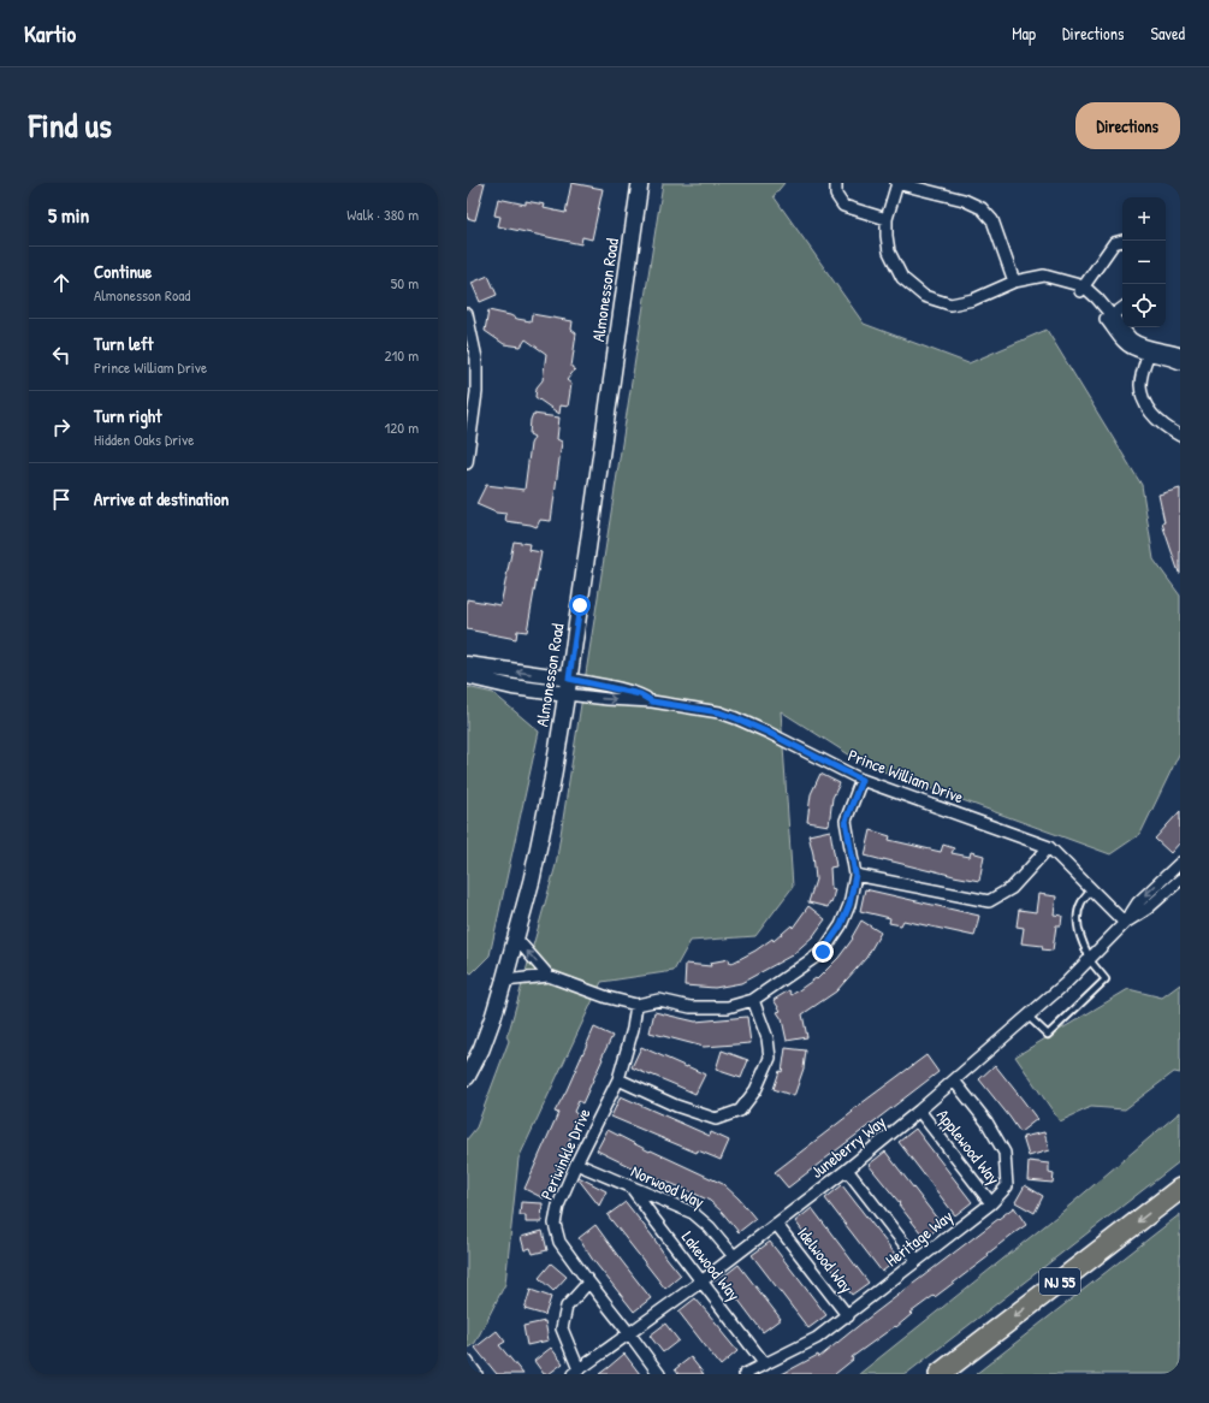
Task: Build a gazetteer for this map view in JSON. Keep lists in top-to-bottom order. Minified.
{"streets":{"highway":["NJ 55"],"main road":["Almonesson Road"],"street":["Prince William Drive","Juneberry Way","Applewood Way","Periwinkle Drive","Norwood Way","Heritage Way","Idelwood Way","Lakewood Way"]},"crossings":[["Almonesson Road","Prince William Drive"],["Prince William Drive","Juneberry Way"],["Juneberry Way","Applewood Way"],["Juneberry Way","Periwinkle Drive"],["Juneberry Way","Norwood Way"],["Juneberry Way","Heritage Way"],["Juneberry Way","Idelwood Way"],["Juneberry Way","Lakewood Way"],["Applewood Way","Heritage Way"],["Periwinkle Drive","Norwood Way"],["Norwood Way","Lakewood Way"],["Heritage Way","Idelwood Way"],["Heritage Way","Lakewood Way"]],"page":{"header":"Kartio","nav":["Map","Directions","Saved"],"title":"Find us","buttons":"Directions","heading":["5 min","Walk · 380 m"],"map_buttons":["+","−"],"list":[["Continue","Almonesson Road","50 m"],["Turn left","Prince William Drive","210 m"],["Turn right","Hidden Oaks Drive","120 m"],"Arrive at destination"]}}
